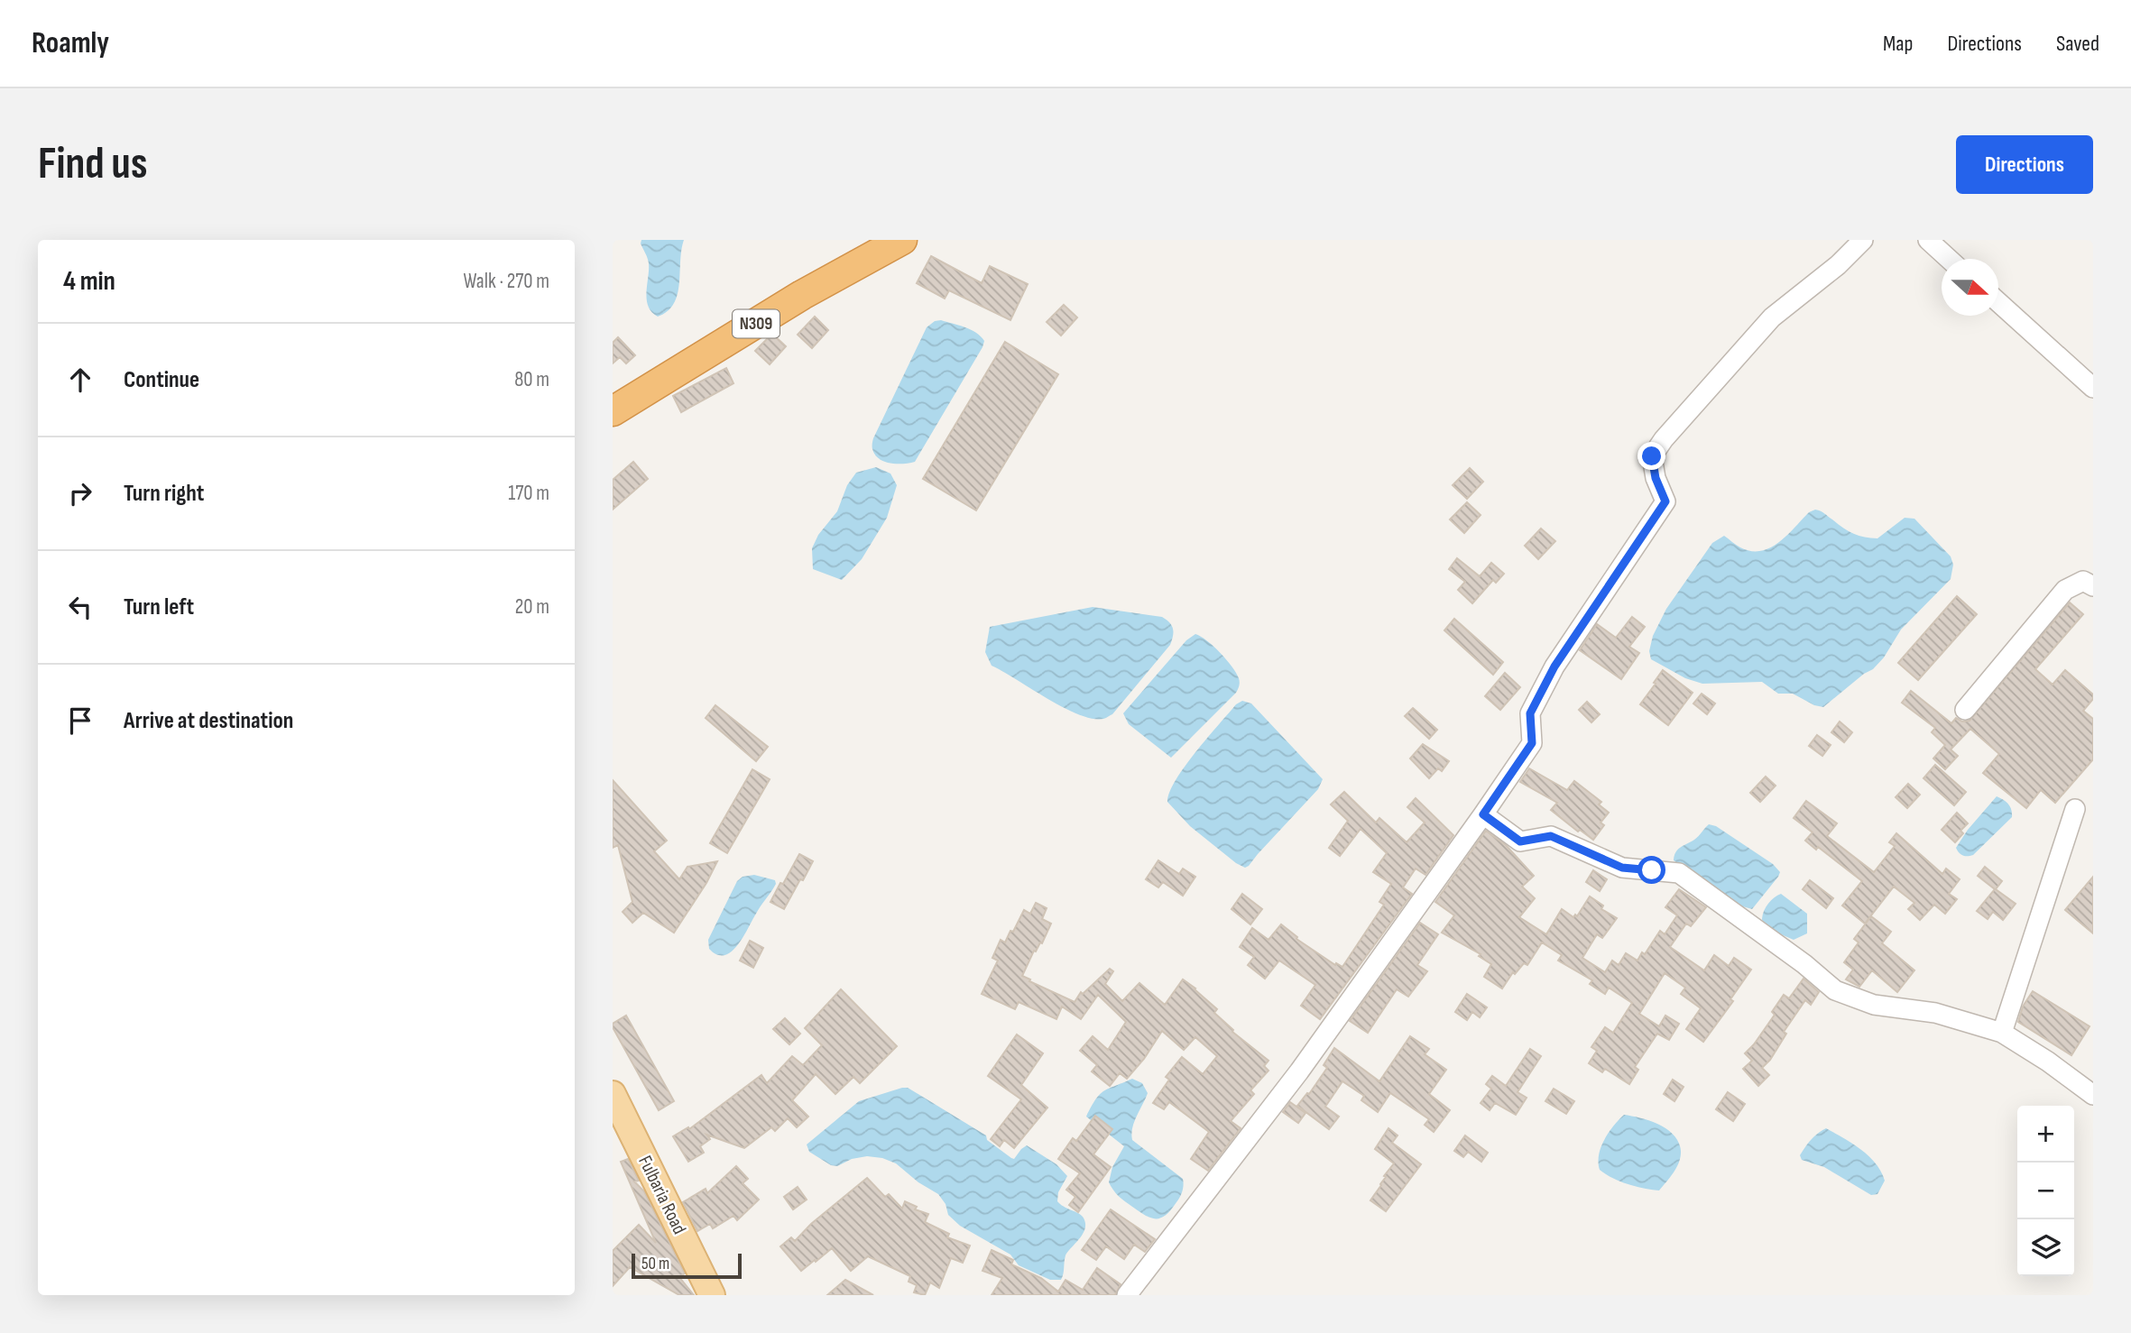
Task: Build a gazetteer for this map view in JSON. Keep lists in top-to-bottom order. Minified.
{"streets":{"highway":["N309"],"main road":["Fulbaria Road"]},"scale_bar":"50 m","north":"right","page":{"header":"Roamly","nav":["Map","Directions","Saved"],"buttons":"Directions","title":"Find us","heading":["4 min","Walk · 270 m"],"list":[["Continue","80 m"],["Turn right","170 m"],["Turn left","20 m"],"Arrive at destination"],"map_buttons":["+","−"],"scale":"50 m"}}
